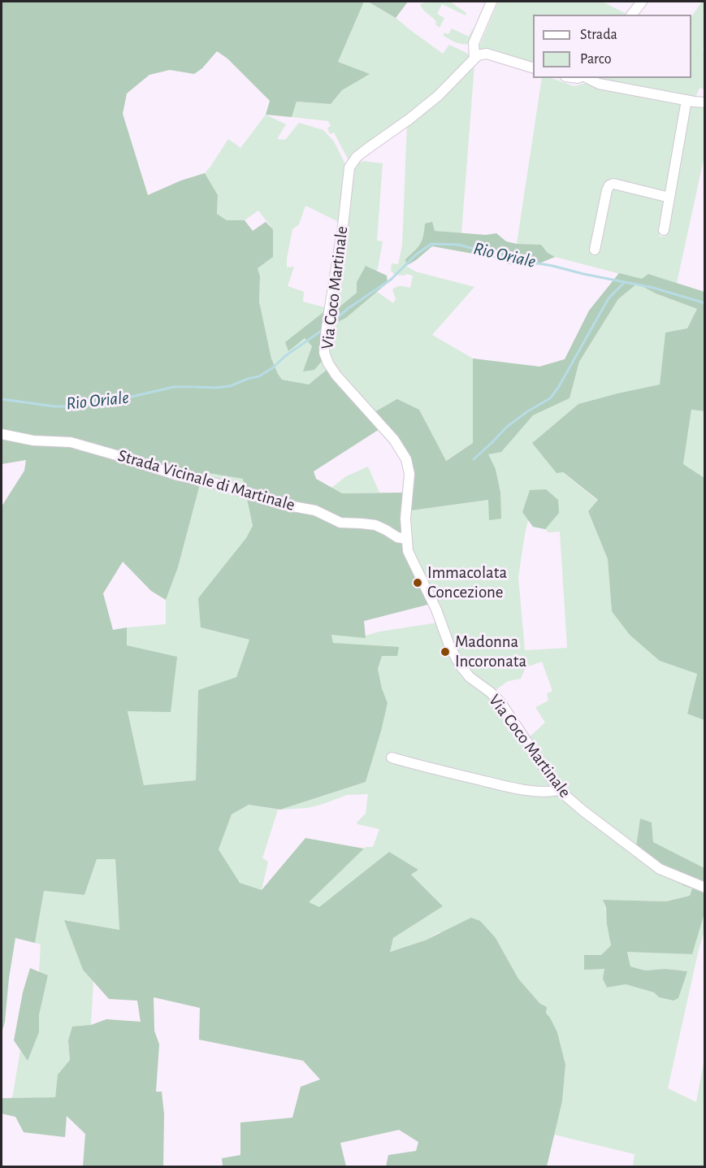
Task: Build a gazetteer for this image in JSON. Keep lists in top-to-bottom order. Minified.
{"streets":{"street":["Via Coco Martinale","Strada Vicinale di Martinale"]},"crossings":[["Via Coco Martinale","Strada Vicinale di Martinale"]],"water":["Rio Oriale"],"places":["Immacolata Concezione","Madonna Incoronata"],"legend":["Strada","Parco"]}
